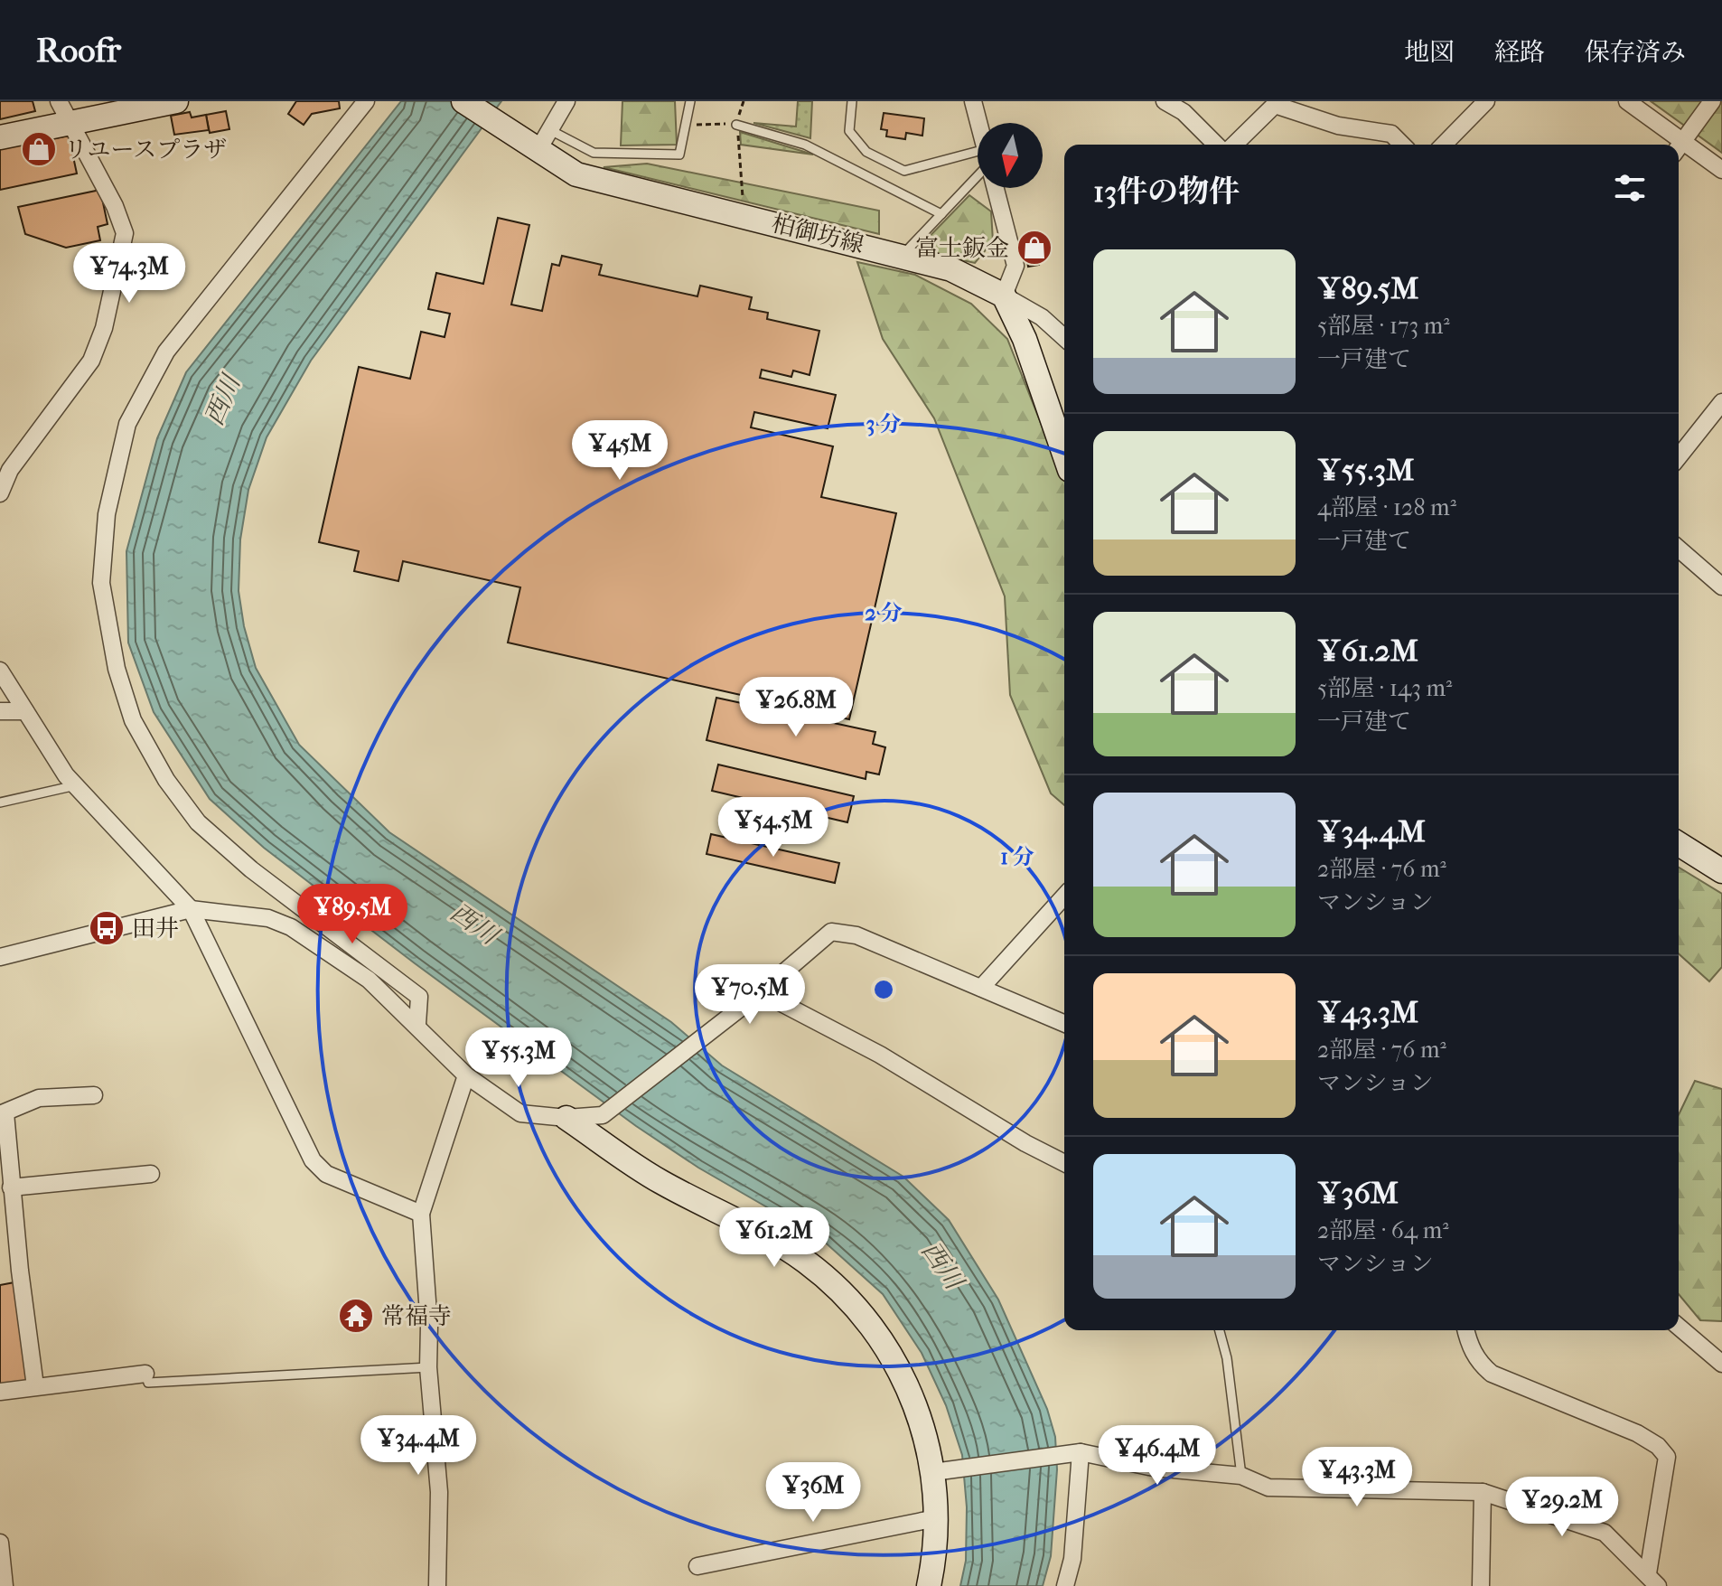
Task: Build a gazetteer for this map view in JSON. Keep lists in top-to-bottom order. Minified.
{"streets":{"main road":["柏御坊線"]},"water":["西川"],"places":{"shop":["リユースプラザ","富士鈑金"],"bus stop":["田井"],"temple":["常福寺"]},"north":"bottom","page":{"header":"Roofr","nav":["地図","経路","保存済み"],"heading":"13件の物件","list":[{"name":"¥89.5M","note":"5部屋 · 173 m² · 一戸建て"},{"name":"¥55.3M","note":"4部屋 · 128 m² · 一戸建て"},{"name":"¥61.2M","note":"5部屋 · 143 m² · 一戸建て"},{"name":"¥34.4M","note":"2部屋 · 76 m² · マンション"},{"name":"¥43.3M","note":"2部屋 · 76 m² · マンション"},{"name":"¥36M","note":"2部屋 · 64 m² · マンション"}],"price":["¥74.3M","¥45M","¥26.8M","¥54.5M","¥89.5M","¥70.5M","¥55.3M","¥61.2M","¥34.4M","¥46.4M","¥43.3M","¥36M","¥29.2M"]},"rings":["3 分","2 分","1 分"]}
